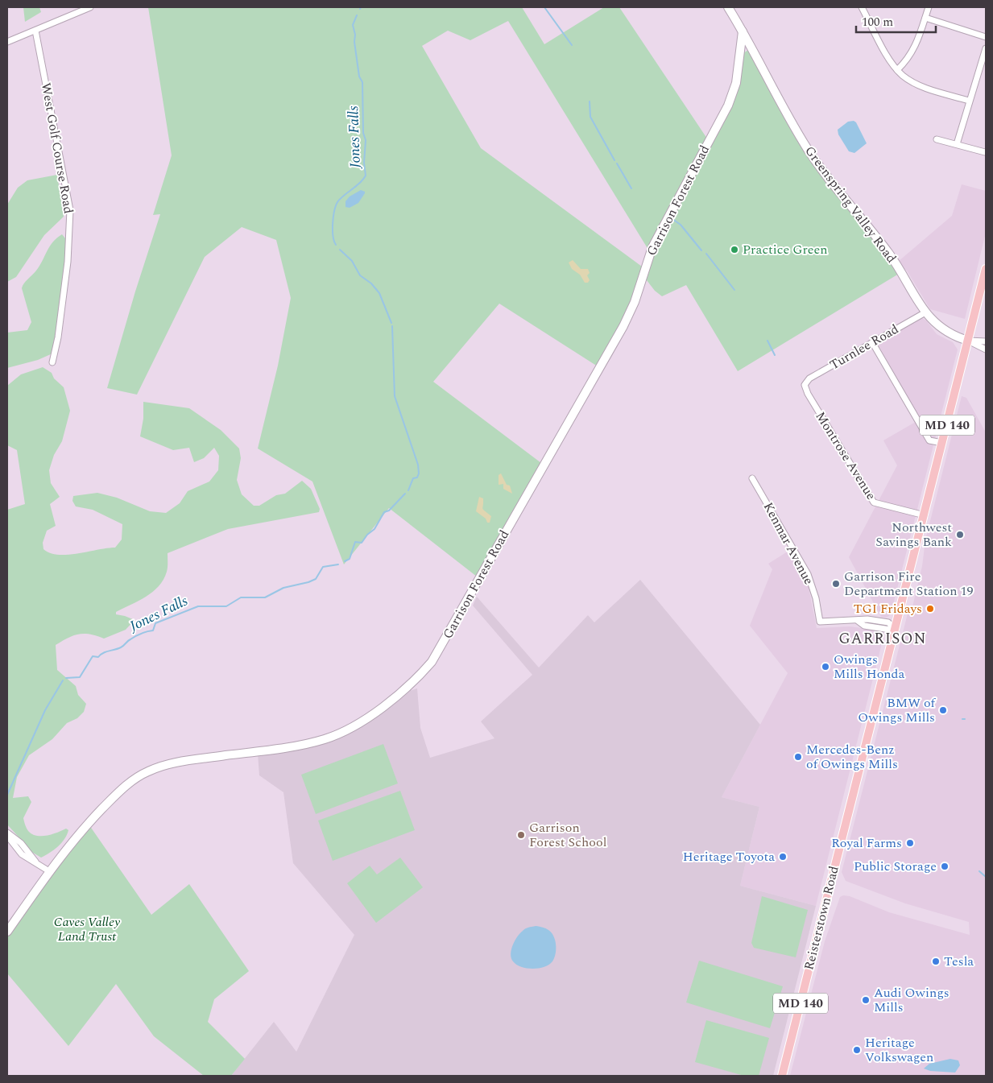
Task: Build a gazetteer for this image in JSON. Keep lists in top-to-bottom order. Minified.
{"streets":{"main road":["Garrison Forest Road","Greenspring Valley Road","MD 140","Reisterstown Road"],"street":["West Golf Course Road","Turnlee Road","Montrose Avenue","Kenmar Avenue"]},"crossings":[["Garrison Forest Road","Greenspring Valley Road"],["Greenspring Valley Road","Turnlee Road"],["Greenspring Valley Road","Reisterstown Road"],["Turnlee Road","Montrose Avenue"],["Montrose Avenue","Reisterstown Road"],["Kenmar Avenue","Reisterstown Road"]],"districts":["GARRISON"],"water":["Jones Falls"],"parks":["Caves Valley Land Trust"],"places":["Practice Green","Northwest Savings Bank","Garrison Fire Department Station 19","TGI Fridays","Owings Mills Honda","BMW of Owings Mills","Mercedes-Benz of Owings Mills","Garrison Forest School","Royal Farms","Heritage Toyota","Public Storage","Tesla","Audi Owings Mills","Heritage Volkswagen"],"scale_bar":"100 m"}
